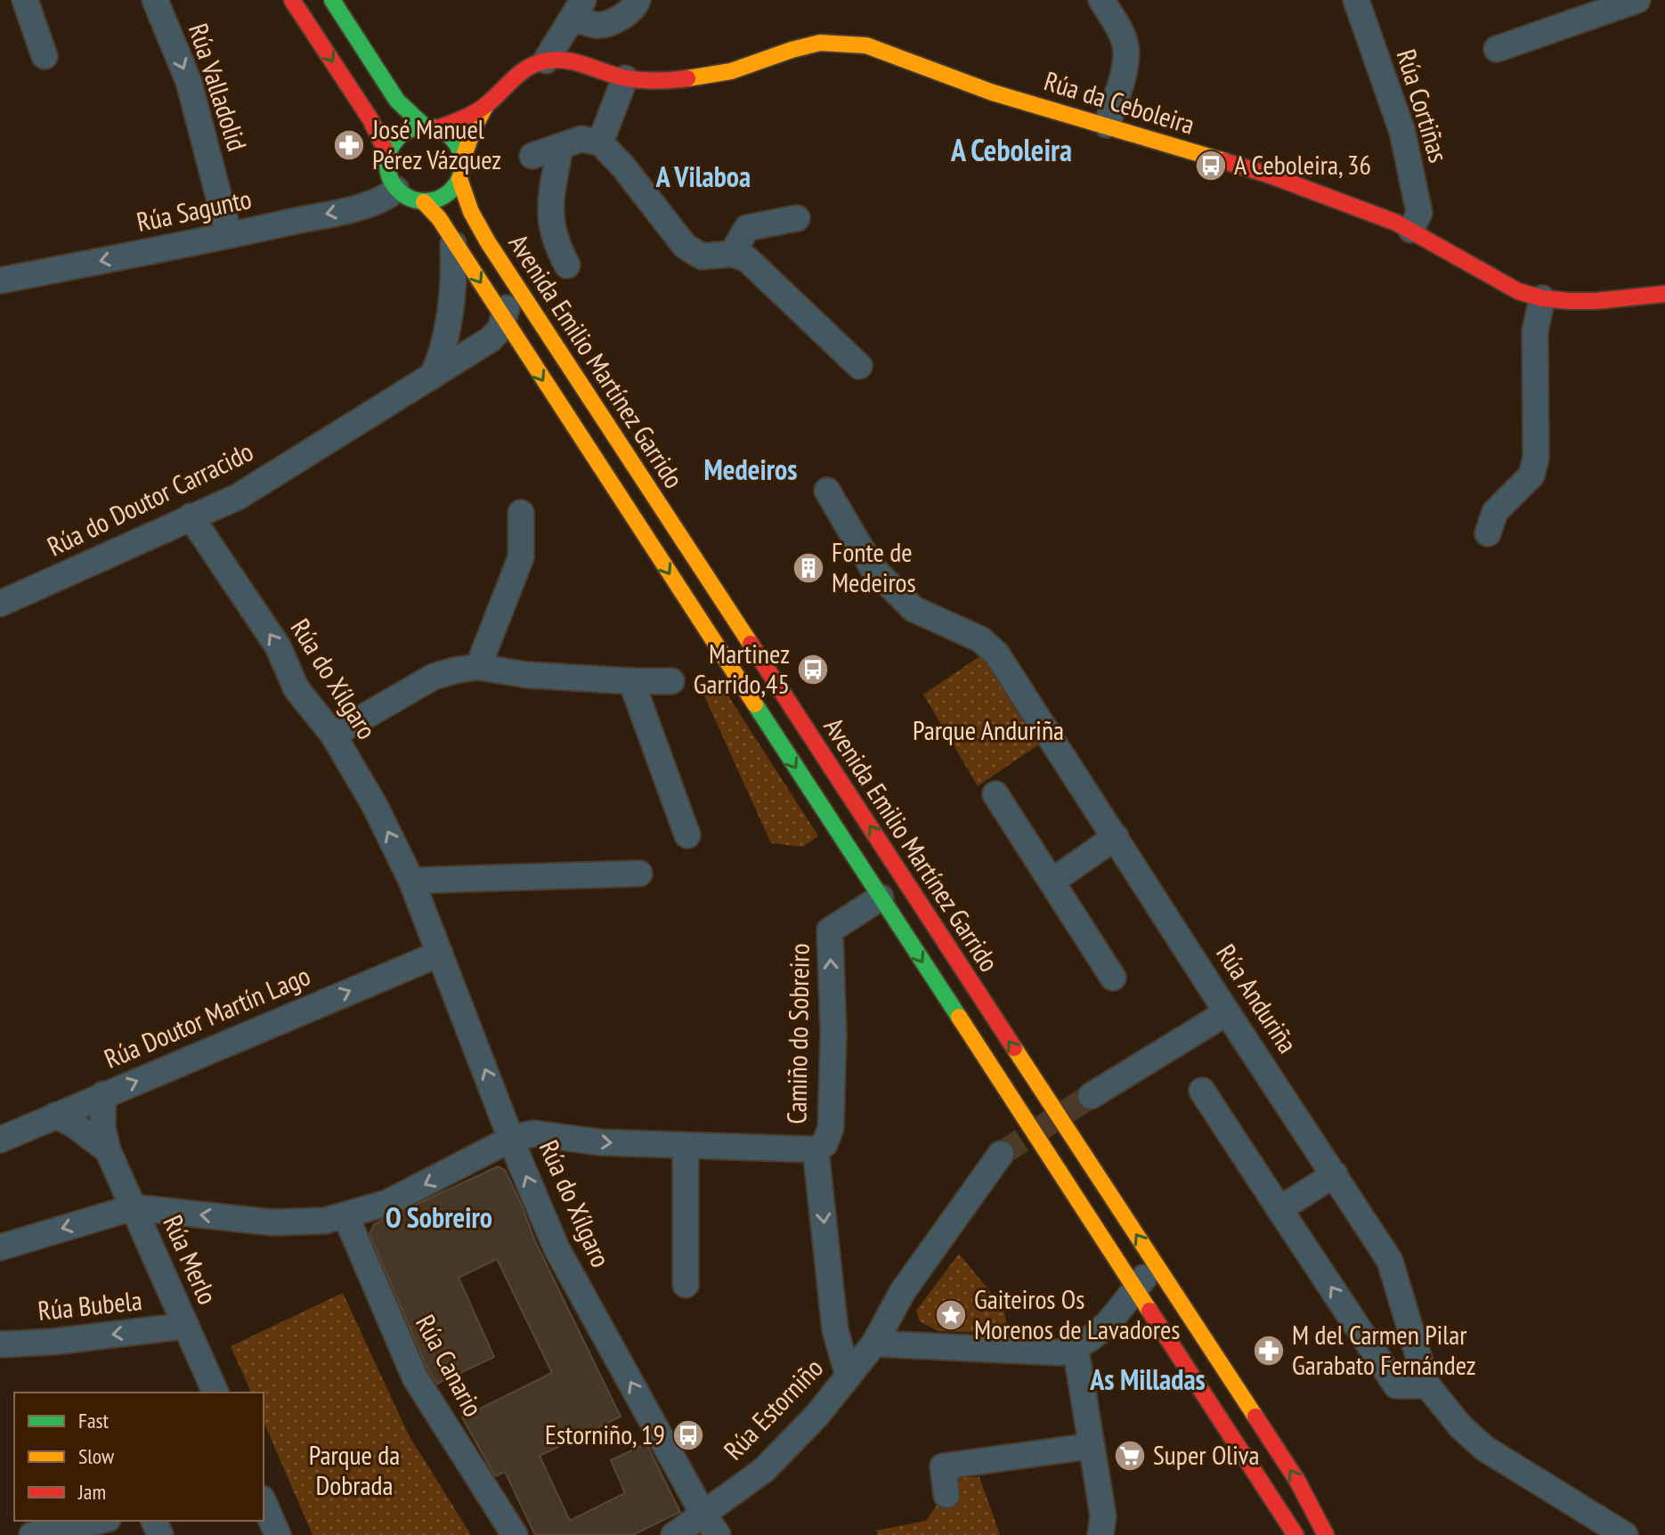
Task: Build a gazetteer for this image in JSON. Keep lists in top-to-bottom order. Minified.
{"streets":{"main road":["Rúa da Ceboleira","Avenida Emilio Martínez Garrido"],"street":["Rúa Valladolid","Rúa Cortiñas","Rúa Sagunto","Rúa do Doutor Carracido","Rúa do Xílgaro","Rúa Anduriña","Rúa Doutor Martín Lago","Camiño do Sobreiro","Rúa Merlo","Rúa Bubela","Rúa Canario","Rúa Estorniño"]},"crossings":[["Rúa Valladolid","Rúa Sagunto"],["Rúa da Ceboleira","Rúa Cortiñas"],["Rúa Sagunto","Avenida Emilio Martínez Garrido"],["Avenida Emilio Martínez Garrido","Camiño do Sobreiro"],["Rúa do Doutor Carracido","Rúa do Xílgaro"],["Rúa do Xílgaro","Rúa Doutor Martín Lago"],["Rúa do Xílgaro","Camiño do Sobreiro"],["Rúa do Xílgaro","Rúa Estorniño"],["Rúa Doutor Martín Lago","Rúa Merlo"],["Camiño do Sobreiro","Rúa Estorniño"],["Rúa Merlo","Rúa Bubela"]],"one_way":["Rúa Valladolid","Rúa Sagunto","Rúa do Xílgaro"],"districts":["A Ceboleira","A Vilaboa","Medeiros","O Sobreiro","As Milladas"],"parks":["Parque Anduriña","Parque da Dobrada"],"places":{"pharmacy":["José Manuel Pérez Vázquez","M del Carmen Pilar Garabato Fernández"],"bus stop":["A Ceboleira, 36","Martinez Garrido,45","Estorniño, 19"],"building":["Fonte de Medeiros"],"place":["Gaiteiros Os Morenos de Lavadores"],"supermarket":["Super Oliva"]},"legend":["Fast","Slow","Jam"]}
